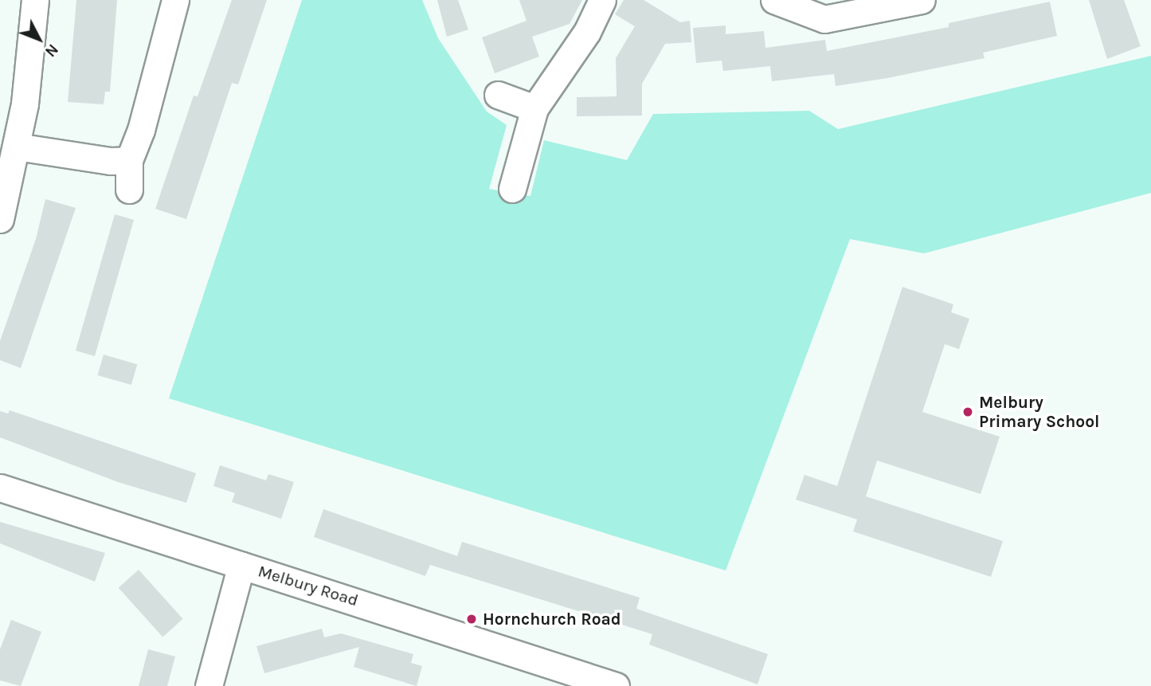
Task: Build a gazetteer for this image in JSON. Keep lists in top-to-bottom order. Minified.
{"streets":{"street":["Melbury Road"]},"places":["Melbury Primary School","Hornchurch Road"],"north":"bottom right"}
